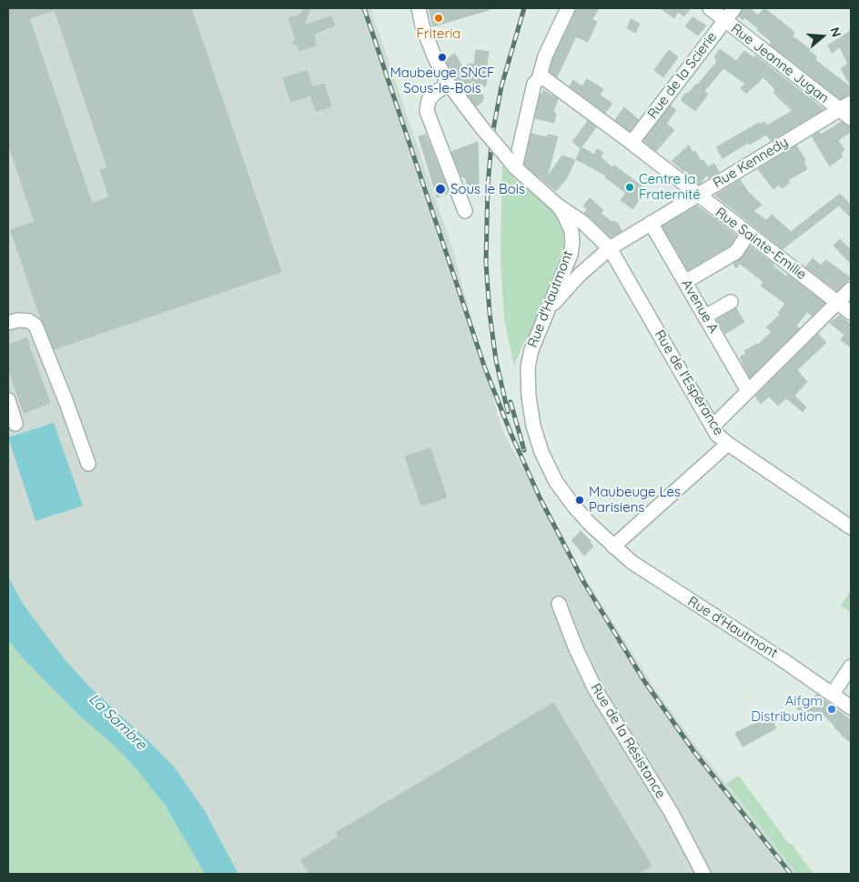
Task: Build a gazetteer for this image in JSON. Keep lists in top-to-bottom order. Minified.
{"streets":{"street":["Rue Jeanne Jugan","Rue de la Scierie","Rue Kennedy","Rue Sainte-Emilie","Rue d'Hautmont","Avenue A","Rue de l'Espérance","Rue de la Résistance"]},"crossings":[["Rue Jeanne Jugan","Rue de la Scierie"],["Rue Jeanne Jugan","Rue Kennedy"],["Rue de la Scierie","Rue Sainte-Emilie"],["Rue Kennedy","Rue Sainte-Emilie"],["Rue Kennedy","Rue d'Hautmont"],["Rue Kennedy","Avenue A"],["Rue Kennedy","Rue de l'Espérance"],["Rue d'Hautmont","Rue de l'Espérance"]],"water":["La Sambre"],"places":["Friteria","Maubeuge SNCF Sous-le-Bois","Centre la Fraternité","Sous le Bois","Maubeuge Les Parisiens","Aifgm Distribution"],"north":"right"}
